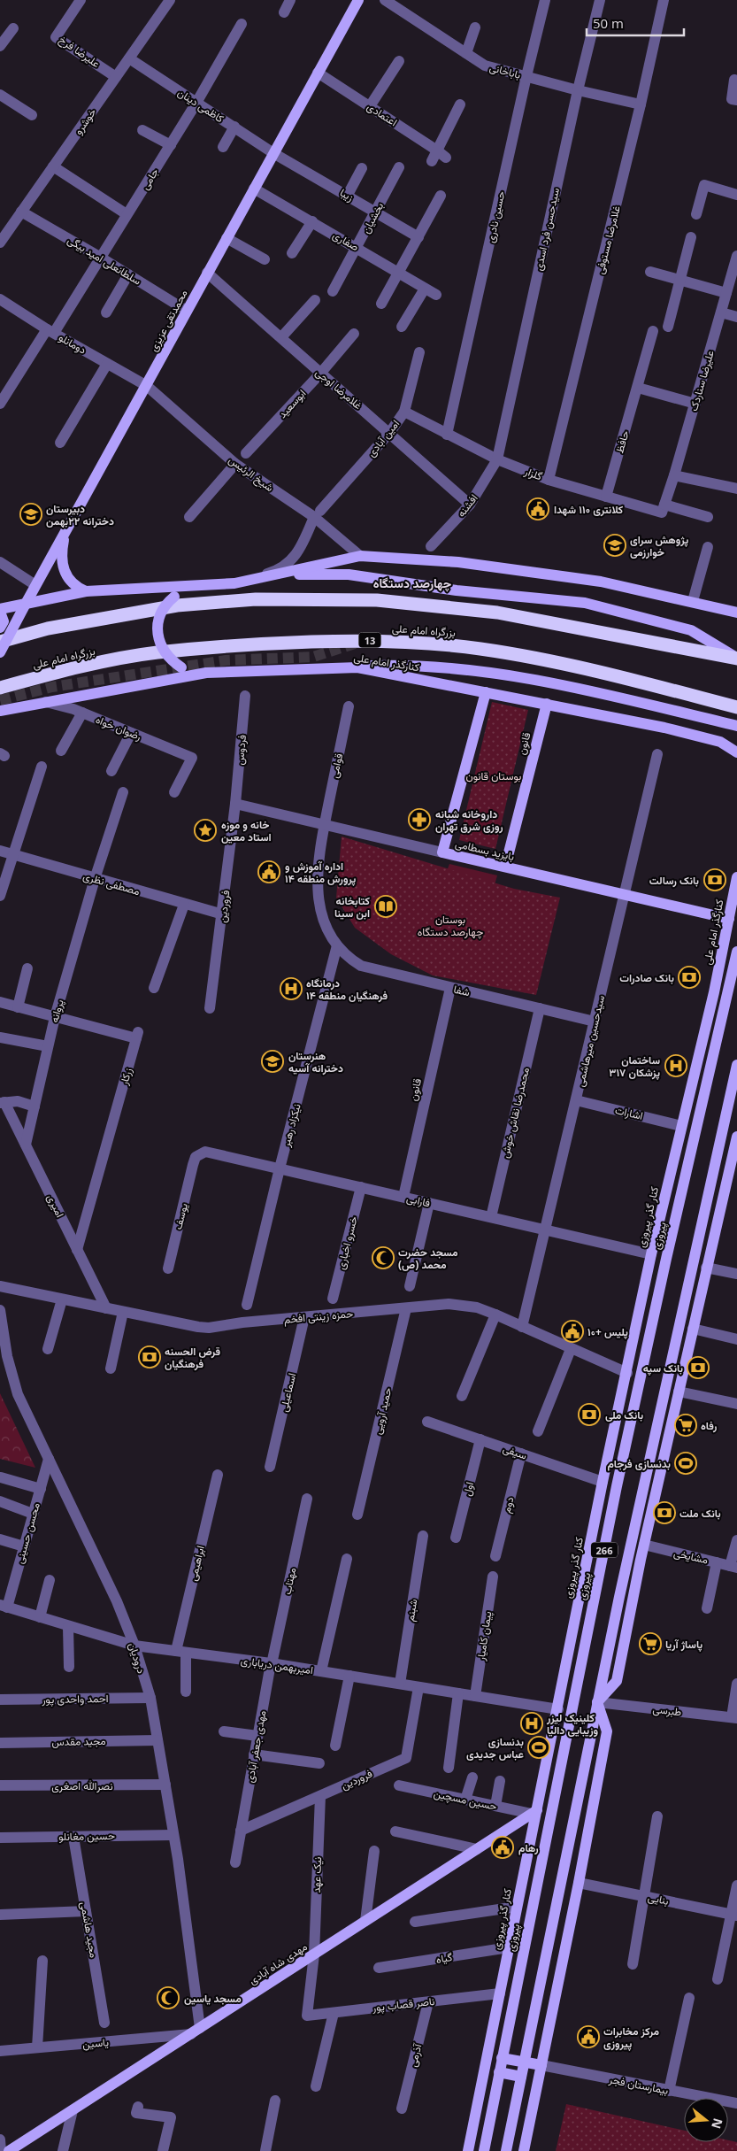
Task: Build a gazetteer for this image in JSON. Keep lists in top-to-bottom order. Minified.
{"streets":{"highway":["بزرگراه امام علی","13"],"main road":["محمدتقی عزیزی","کنارگذر امام علی","قانون","بایزید بسطامی","کنار گذر پیروزی","پیروزی","266","مهدی شاه آبادی"],"street":["علیرضا فرخ","باباخانی","کاظمی دینان","اعتمادی","خوشرو","جامی","زیبا","حسین نادری","بخشیان","سیدحسن فرد اسدی","غلامرضا مستوفی","صفاری","سلطانعلی امید بیگی","دومانلو","علیرضا سناردک","غلامرضا اوجی","ابوسعید","امین آبادی","حافظ","شیخ الرئیس","گلزار","افشنه","رضوان خواه","فردوس","قوامی","مصطفی نظری","فروردین","شفا","پروانه","سیدحسین میرهاشمی","زرکار","محمدرضا نقاش خوش","اشارات","نیکزاد رهبر","فارابی","امیری","یوسف","خسرو اخباری","حمزه زینتی افخم","اسماعیلی","حمید آرویی","سیفی","اول","دوم","محسن حسینی","مشایخی","ابراهیمی","مهتاب","شبنم","پیمان کامیار","درودیان","امیربهمن دریاباری","احمد واحدی پور","طبرسی","مجید مقدس","مهدی جعفر آبادی","نصرالله اصغری","حسین مسچین","حسین مغانلو","نیک عهد","بنایی","مجید هاشمی","گیاه","ناصر قصاب پور","یاسین","آذرمی","بیمارستان فجر"]},"crossings":[["علیرضا فرخ","خوشرو"],["باباخانی","حسین نادری"],["باباخانی","سیدحسن فرد اسدی"],["باباخانی","غلامرضا مستوفی"],["کاظمی دینان","خوشرو"],["کاظمی دینان","جامی"],["کاظمی دینان","زیبا"],["کاظمی دینان","محمدتقی عزیزی"],["اعتمادی","محمدتقی عزیزی"],["خوشرو","سلطانعلی امید بیگی"],["جامی","سلطانعلی امید بیگی"],["جامی","دومانلو"],["زیبا","بخشیان"],["زیبا","محمدتقی عزیزی"],["حسین نادری","گلزار"],["بخشیان","صفاری"],["سیدحسن فرد اسدی","گلزار"],["سیدحسن فرد اسدی","افشنه"],["غلامرضا مستوفی","گلزار"],["صفاری","محمدتقی عزیزی"],["سلطانعلی امید بیگی","محمدتقی عزیزی"],["محمدتقی عزیزی","دومانلو"],["محمدتقی عزیزی","غلامرضا اوجی"],["محمدتقی عزیزی","شیخ الرئیس"],["دومانلو","شیخ الرئیس"],["علیرضا سناردک","گلزار"],["غلامرضا اوجی","ابوسعید"],["غلامرضا اوجی","امین آبادی"],["غلامرضا اوجی","افشنه"],["امین آبادی","شیخ الرئیس"],["امین آبادی","گلزار"],["حافظ","گلزار"],["گلزار","افشنه"],["کنارگذر امام علی","رضوان خواه"],["کنارگذر امام علی","قانون"],["کنارگذر امام علی","بایزید بسطامی"],["کنارگذر امام علی","کنار گذر پیروزی"],["قانون","بایزید بسطامی"],["قانون","شفا"],["قانون","فارابی"],["فردوس","بایزید بسطامی"],["فردوس","فروردین"],["قوامی","بایزید بسطامی"],["قوامی","شفا"],["قوامی","نیکزاد رهبر"],["بایزید بسطامی","فروردین"],["بایزید بسطامی","سیدحسین میرهاشمی"],["مصطفی نظری","فروردین"],["مصطفی نظری","پروانه"],["فروردین","امیربهمن دریاباری"],["فروردین","مهدی جعفر آبادی"],["فروردین","نیک عهد"],["شفا","سیدحسین میرهاشمی"],["شفا","محمدرضا نقاش خوش"],["شفا","نیکزاد رهبر"],["پروانه","زرکار"],["پروانه","امیری"],["سیدحسین میرهاشمی","اشارات"],["سیدحسین میرهاشمی","فارابی"],["سیدحسین میرهاشمی","حمزه زینتی افخم"],["زرکار","امیری"],["محمدرضا نقاش خوش","فارابی"],["اشارات","کنار گذر پیروزی"],["نیکزاد رهبر","فارابی"],["فارابی","یوسف"],["فارابی","کنار گذر پیروزی"],["فارابی","خسرو اخباری"],["امیری","حمزه زینتی افخم"],["کنار گذر پیروزی","حمزه زینتی افخم"],["کنار گذر پیروزی","سیفی"],["کنار گذر پیروزی","امیربهمن دریاباری"],["کنار گذر پیروزی","حسین مسچین"],["کنار گذر پیروزی","گیاه"],["کنار گذر پیروزی","مهدی شاه آبادی"],["کنار گذر پیروزی","ناصر قصاب پور"],["حمزه زینتی افخم","اسماعیلی"],["حمزه زینتی افخم","حمید آرویی"],["سیفی","اول"],["سیفی","دوم"],["محسن حسینی","درودیان"],["محسن حسینی","امیربهمن دریاباری"],["266","طبرسی"],["ابراهیمی","امیربهمن دریاباری"],["مهتاب","امیربهمن دریاباری"],["مهتاب","مهدی جعفر آبادی"],["شبنم","امیربهمن دریاباری"],["پیمان کامیار","امیربهمن دریاباری"],["درودیان","امیربهمن دریاباری"],["درودیان","احمد واحدی پور"],["درودیان","مجید مقدس"],["درودیان","نصرالله اصغری"],["درودیان","حسین مغانلو"],["درودیان","مهدی شاه آبادی"],["درودیان","یاسین"],["امیربهمن دریاباری","مهدی جعفر آبادی"],["حسین مسچین","مهدی شاه آبادی"],["حسین مغانلو","مجید هاشمی"],["نیک عهد","مهدی شاه آبادی"],["نیک عهد","ناصر قصاب پور"],["مهدی شاه آبادی","یاسین"],["ناصر قصاب پور","آذرمی"]],"districts":["چهارصد دستگاه"],"parks":["بوستان قانون","بوستان چهارصد دستگاه"],"places":{"public building":["کلانتری ۱۱۰ شهدا","اداره آموزش و پرورش منطقه ۱۴","پلیس +۱۰","رهام","مرکز مخابرات پیروزی"],"school or university":["دبیرستان دخترانه ۲۲بهمن","پژوهش سرای خوارزمی","هنرستان دخترانه آسیه"],"pharmacy":["داروخانه شبانه روزی شرق تهران"],"place":["خانه و موزه استاد معین"],"bank":["بانک رسالت","بانک صادرات","قرض الحسنه فرهنگیان","بانک سپه","بانک ملی","بانک ملت"],"library":["کتابخانه ابن سینا"],"hospital":["درمانگاه فرهنگیان منطقه ۱۴","ساختمان پزشکان ۳۱۷","کلینیک لیزر وزیبایی دالیا"],"mosque":["مسجد حضرت محمد (ص)","مسجد یاسین"],"supermarket":["رفاه","پاساژ آریا"],"sports":["بدنسازی فرجام","بدنسازی عباس جدیدی"]},"scale_bar":"50 m","north":"right"}
